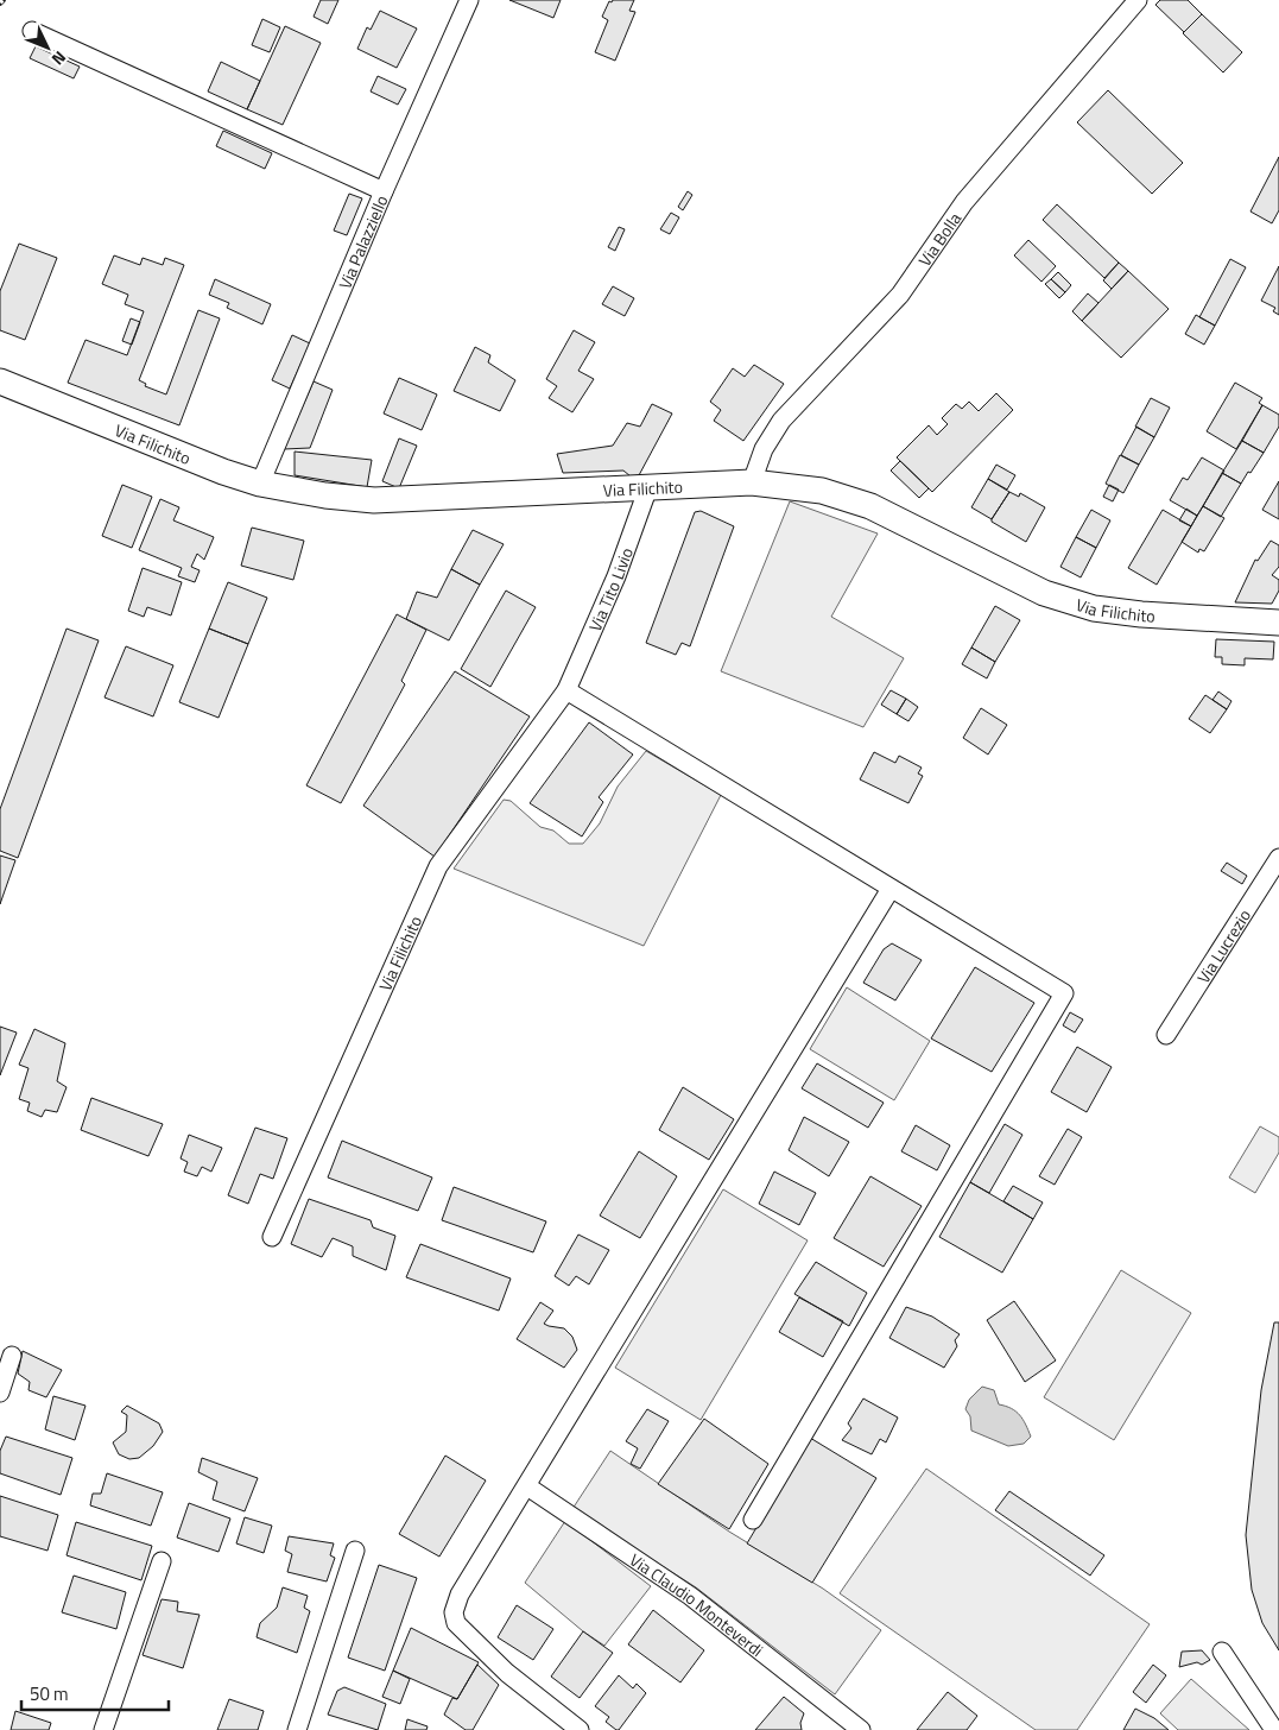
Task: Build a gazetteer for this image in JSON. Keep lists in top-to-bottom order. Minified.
{"streets":{"street":["Via Bolla","Via Palazziello","Via Filichito","Via Tito Livio","Via Lucrezio","Via Claudio Monteverdi"]},"crossings":[["Via Bolla","Via Filichito"],["Via Palazziello","Via Filichito"],["Via Filichito","Via Tito Livio"]],"scale_bar":"50 m","north":"bottom right"}
